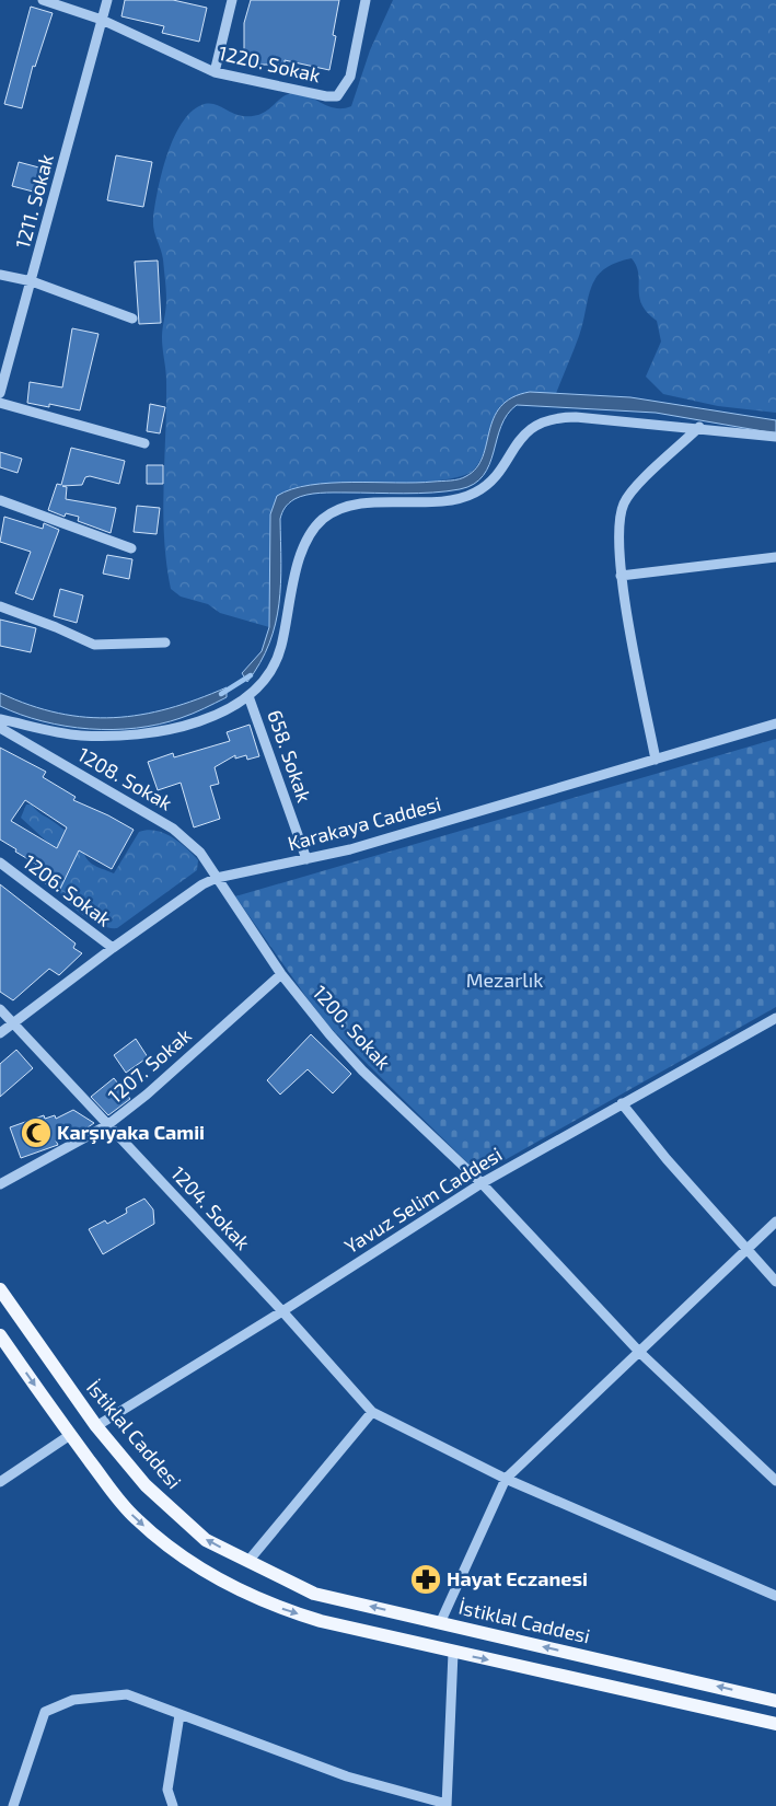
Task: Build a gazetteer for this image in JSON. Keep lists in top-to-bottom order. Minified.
{"streets":{"main road":["İstiklal Caddesi"],"street":["1220. Sokak","1211. Sokak","658. Sokak","1208. Sokak","Karakaya Caddesi","1206. Sokak","1200. Sokak","1207. Sokak","Yavuz Selim Caddesi","1204. Sokak"]},"crossings":[["1220. Sokak","1211. Sokak"],["658. Sokak","Karakaya Caddesi"],["1208. Sokak","Karakaya Caddesi"],["1208. Sokak","1200. Sokak"],["Karakaya Caddesi","1206. Sokak"],["Karakaya Caddesi","1200. Sokak"],["Karakaya Caddesi","1204. Sokak"],["1200. Sokak","1207. Sokak"],["1200. Sokak","Yavuz Selim Caddesi"],["1207. Sokak","1204. Sokak"],["Yavuz Selim Caddesi","1204. Sokak"],["Yavuz Selim Caddesi","İstiklal Caddesi"]],"parks":["Mezarlık"],"places":{"mosque":["Karşıyaka Camii"],"pharmacy":["Hayat Eczanesi"]}}
